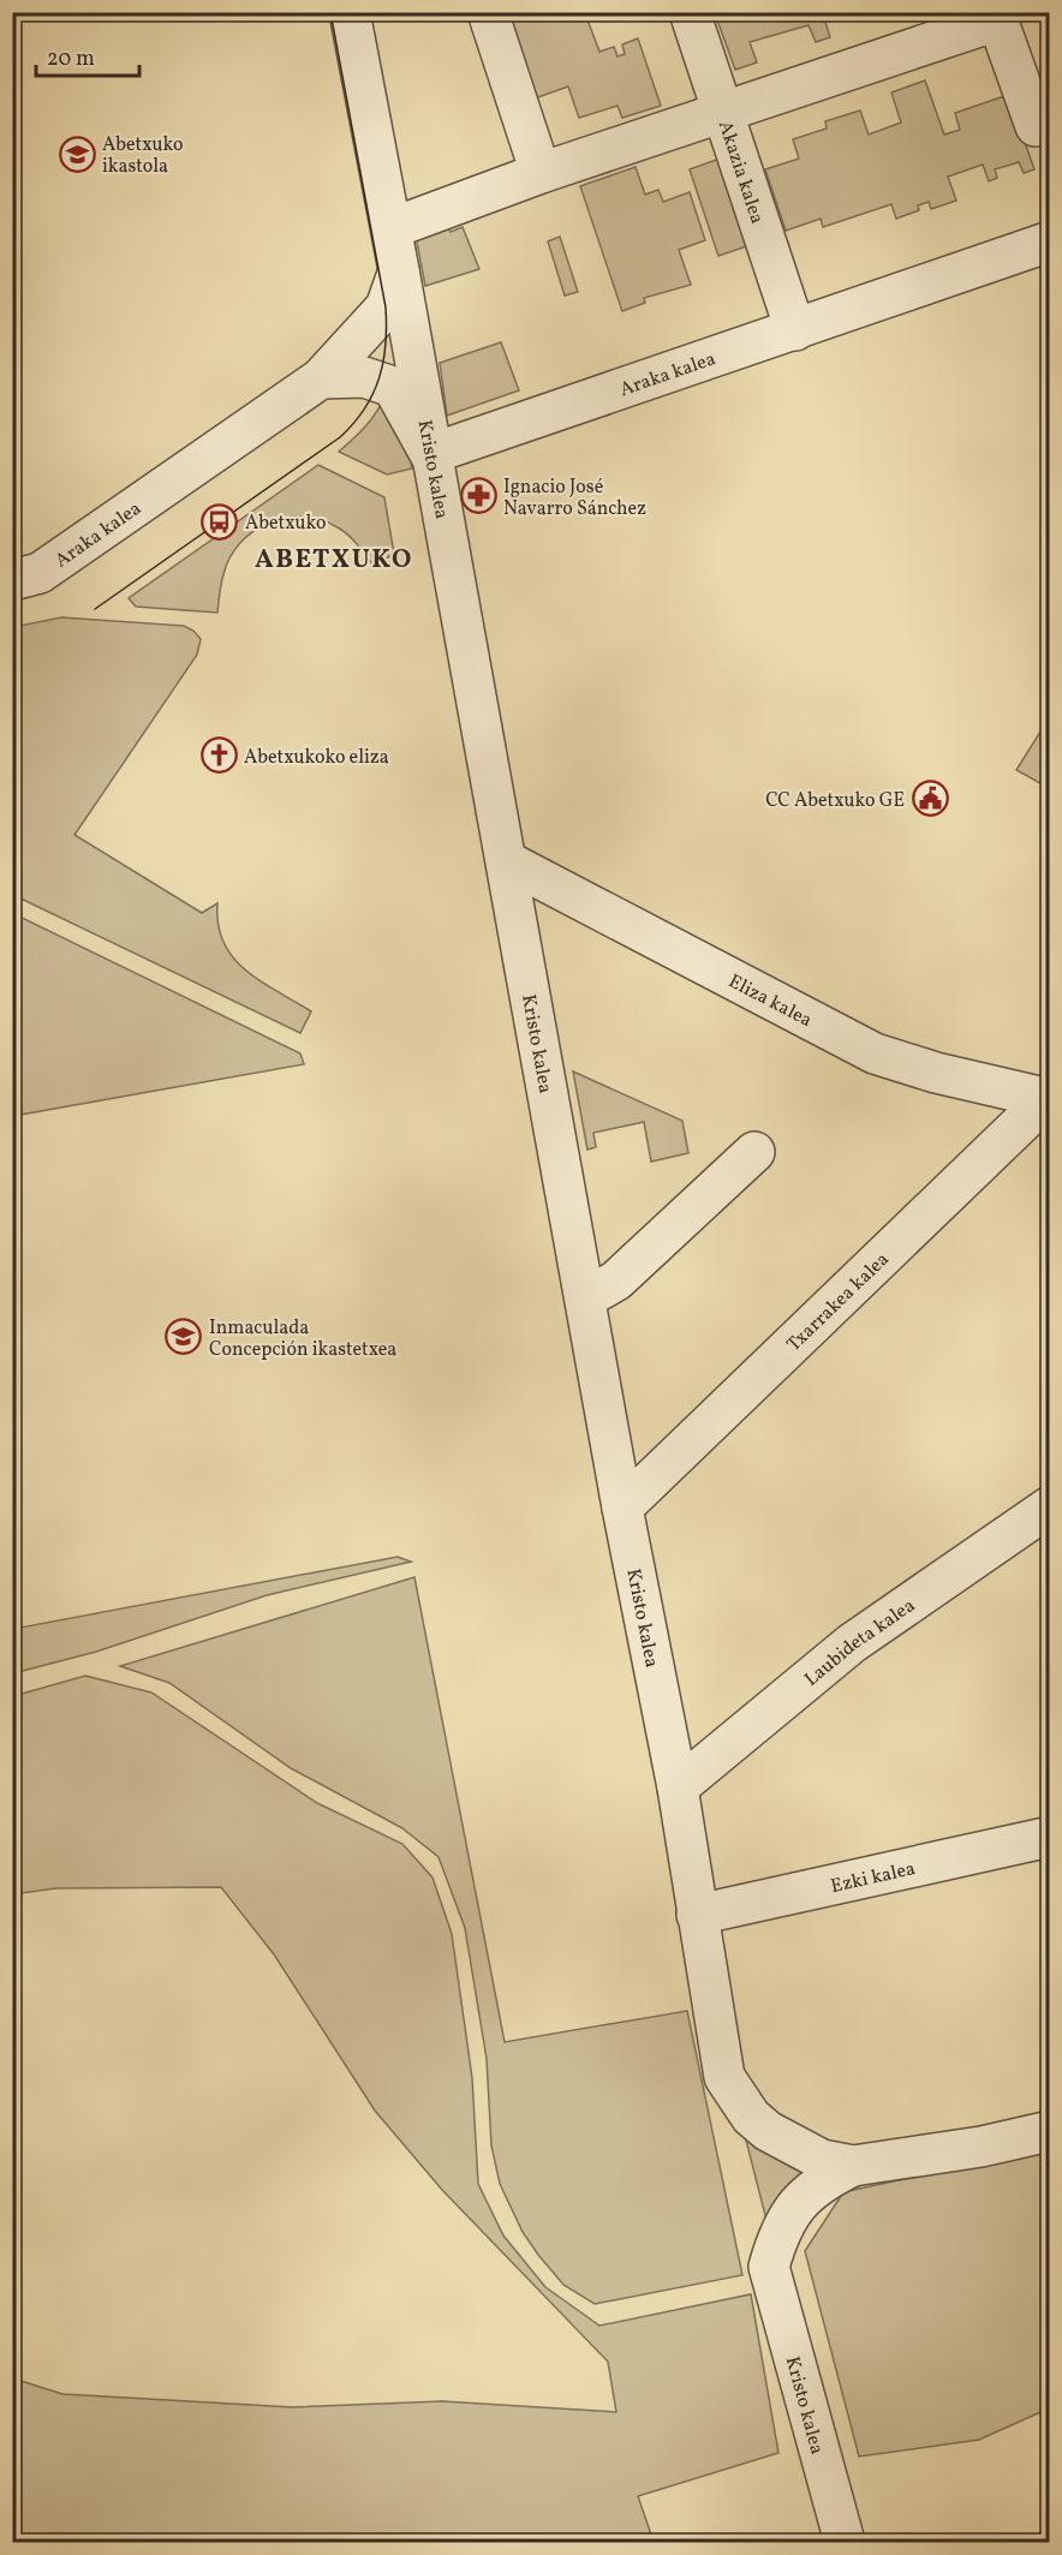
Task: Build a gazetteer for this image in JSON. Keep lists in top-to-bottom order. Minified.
{"streets":{"street":["Akazia kalea","Araka kalea","Kristo kalea","Eliza kalea","Txarrakea kalea","Laubideta kalea","Ezki kalea"]},"crossings":[["Akazia kalea","Araka kalea"],["Araka kalea","Kristo kalea"],["Kristo kalea","Eliza kalea"],["Kristo kalea","Txarrakea kalea"],["Kristo kalea","Laubideta kalea"],["Kristo kalea","Ezki kalea"],["Eliza kalea","Txarrakea kalea"]],"districts":["ABETXUKO"],"places":{"school or university":["Abetxuko ikastola","Inmaculada Concepción ikastetxea"],"pharmacy":["Ignacio José Navarro Sánchez"],"bus stop":["Abetxuko"],"church":["Abetxukoko eliza"],"public building":["CC Abetxuko GE"]},"scale_bar":"20 m"}
